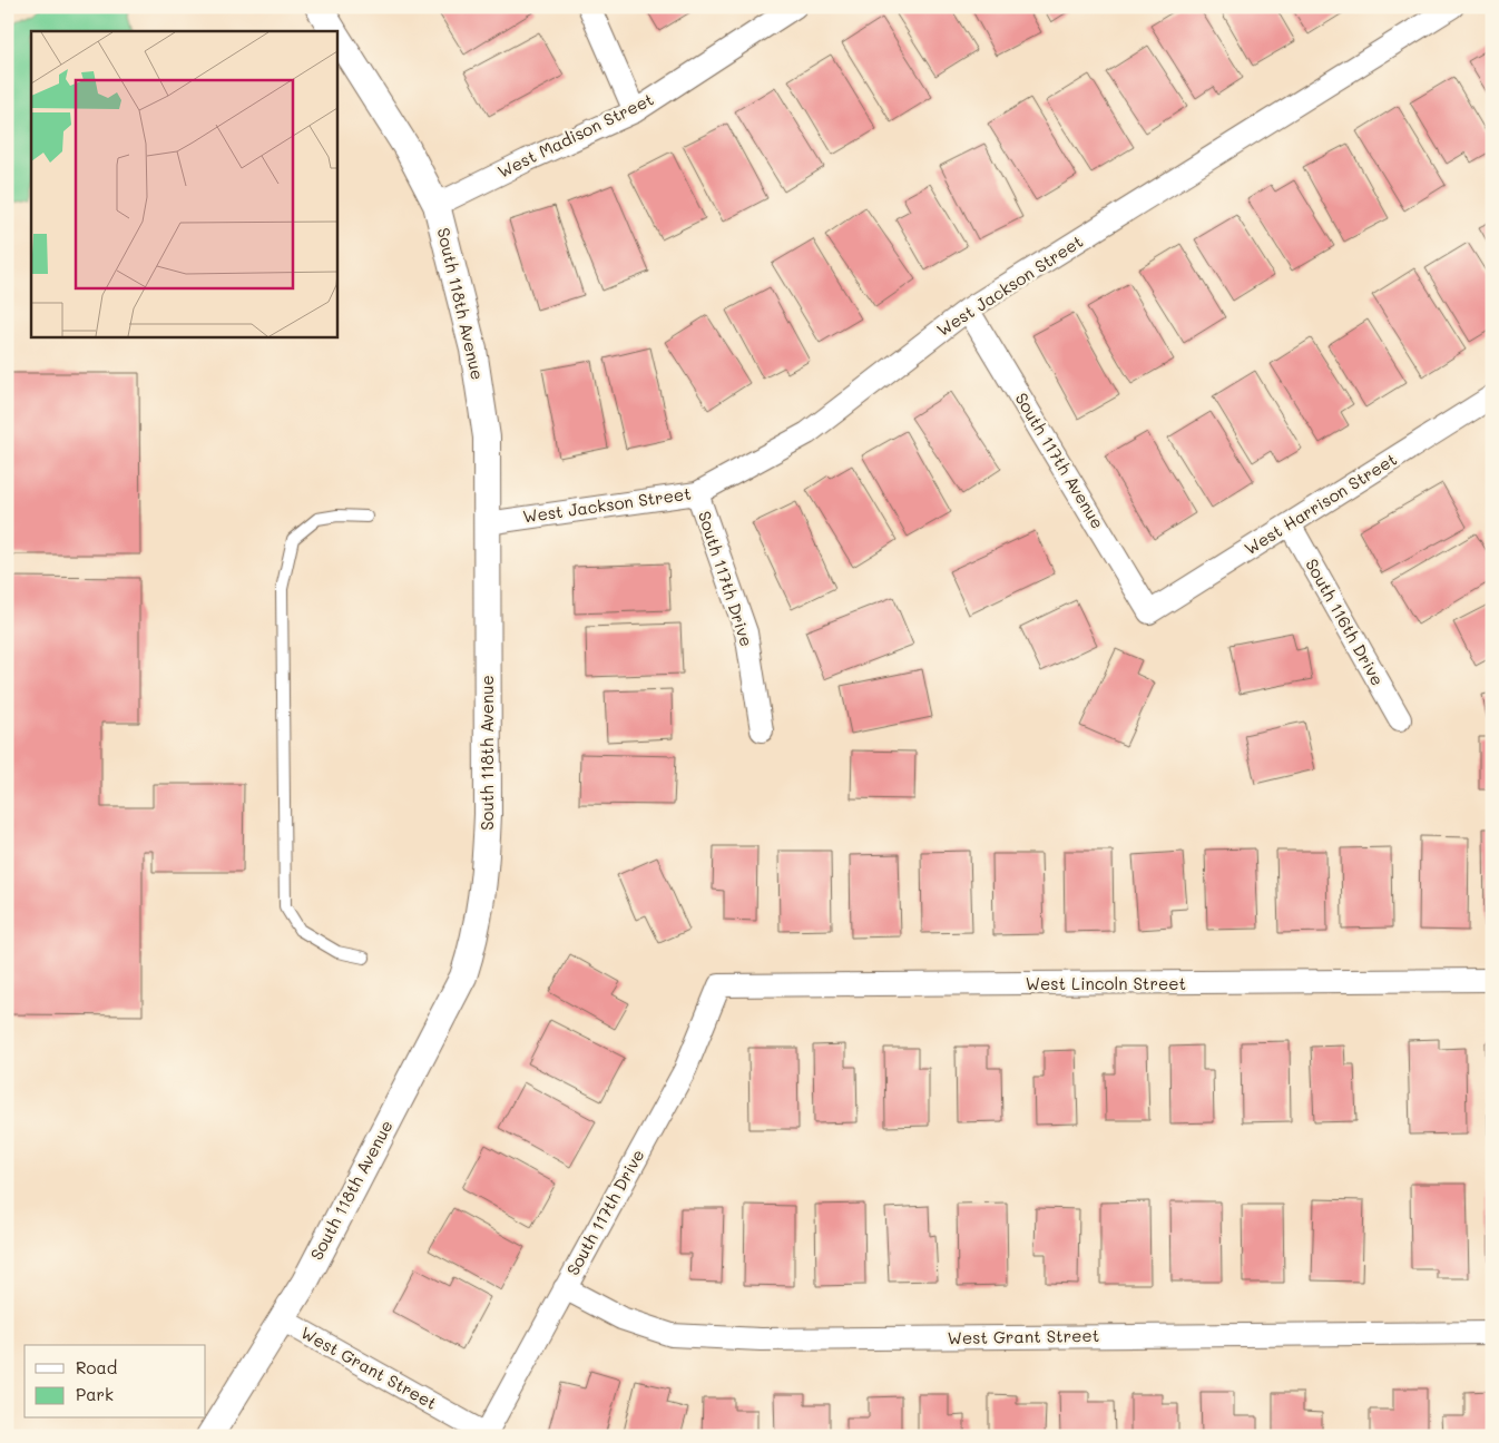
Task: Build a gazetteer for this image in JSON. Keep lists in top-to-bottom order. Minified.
{"streets":{"street":["West Madison Street","West Jackson Street","South 118th Avenue","South 117th Avenue","West Harrison Street","South 117th Drive","South 116th Drive","West Lincoln Street","West Grant Street"]},"crossings":[["West Madison Street","South 118th Avenue"],["West Jackson Street","South 118th Avenue"],["West Jackson Street","South 117th Avenue"],["West Jackson Street","South 117th Drive"],["South 118th Avenue","West Grant Street"],["South 117th Avenue","West Harrison Street"],["West Harrison Street","South 116th Drive"],["South 117th Drive","West Lincoln Street"],["South 117th Drive","West Grant Street"]],"legend":["Road","Park"]}
